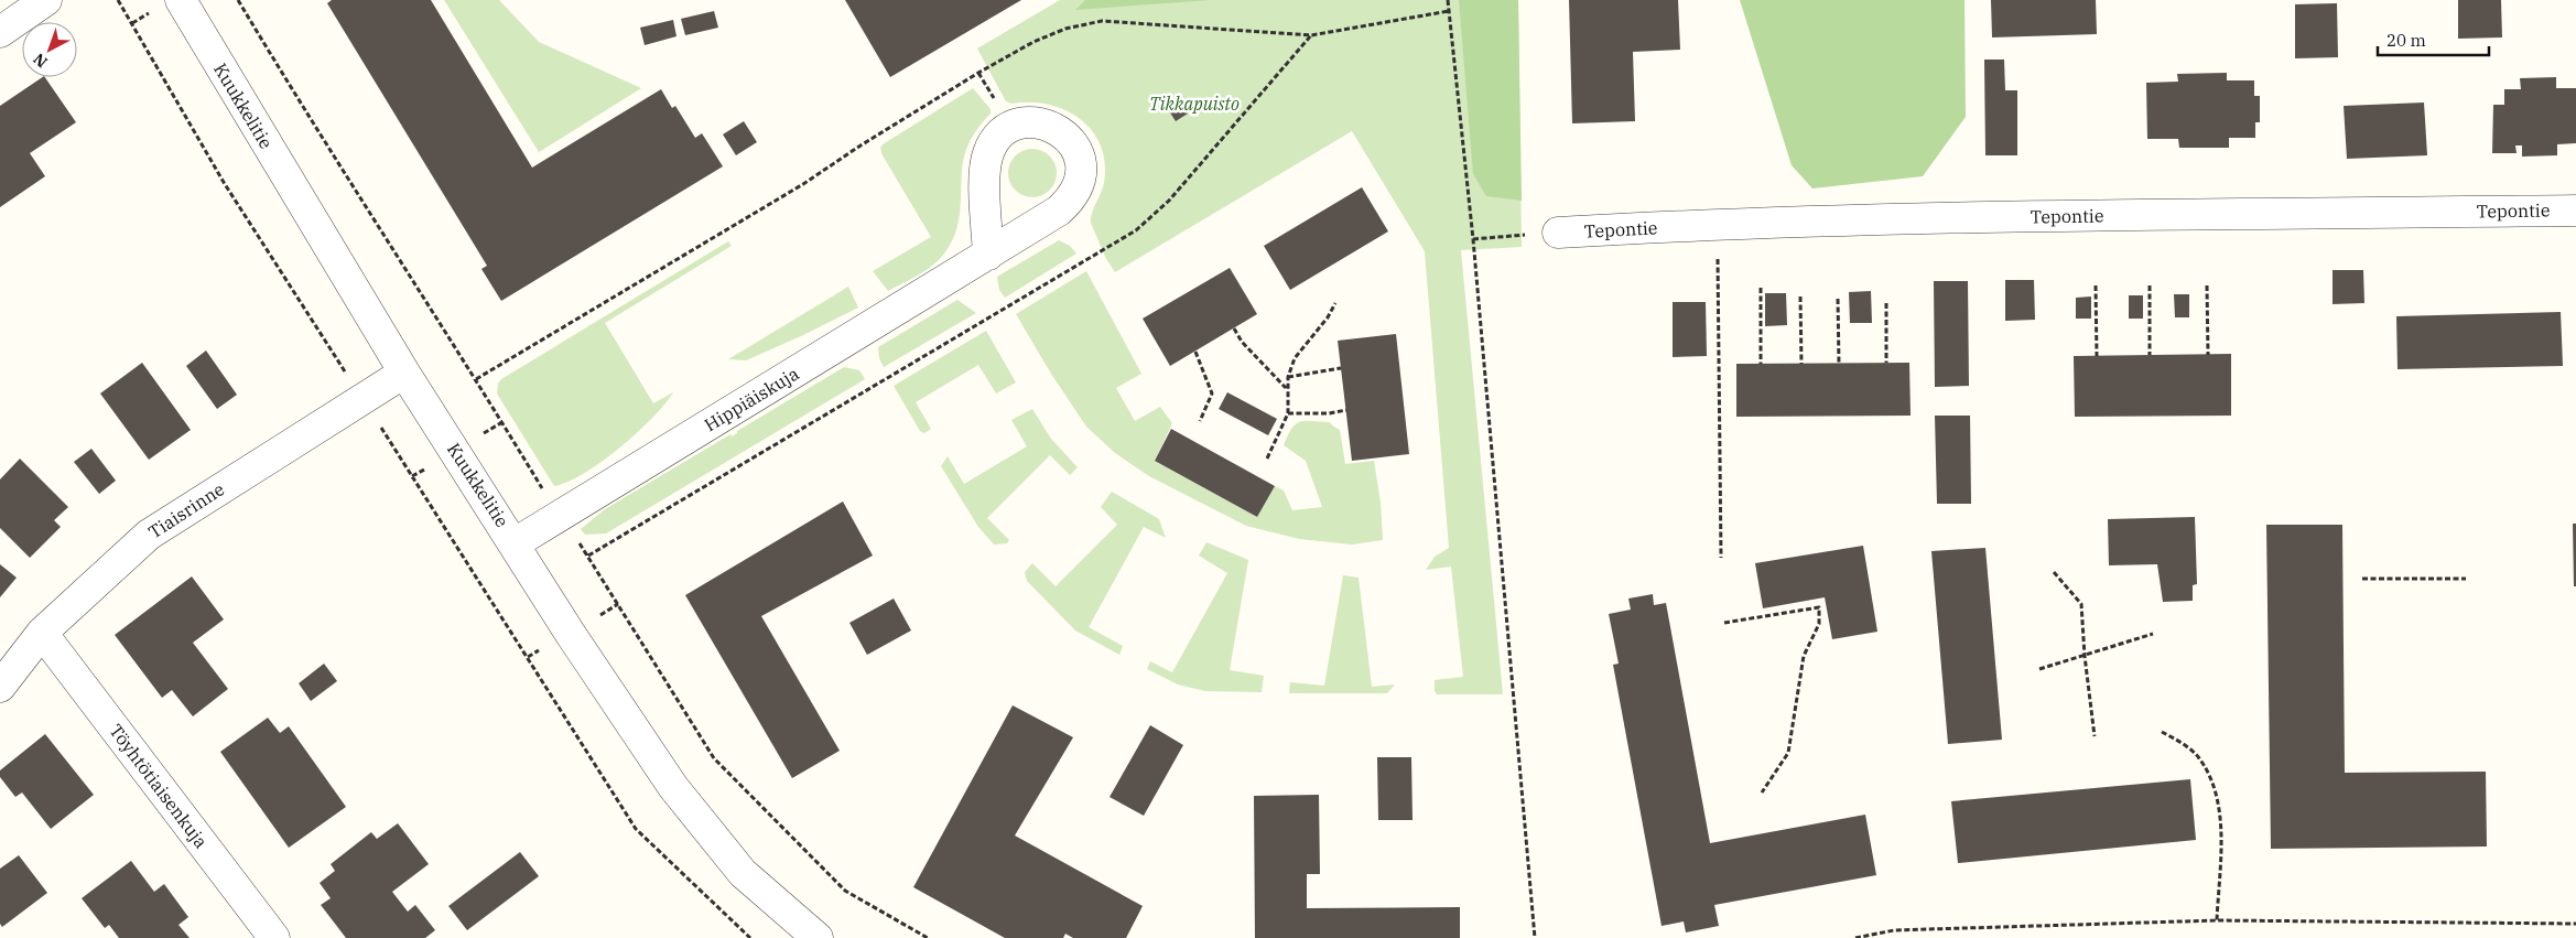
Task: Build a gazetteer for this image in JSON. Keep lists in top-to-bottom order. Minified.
{"streets":{"street":["Kuukkelitie","Tepontie","Hippiäiskuja","Tiaisrinne","Töyhtötiaisenkuja"]},"crossings":[["Kuukkelitie","Hippiäiskuja"],["Kuukkelitie","Tiaisrinne"],["Tiaisrinne","Töyhtötiaisenkuja"]],"parks":["Tikkapuisto"],"scale_bar":"20 m","north":"bottom left"}
